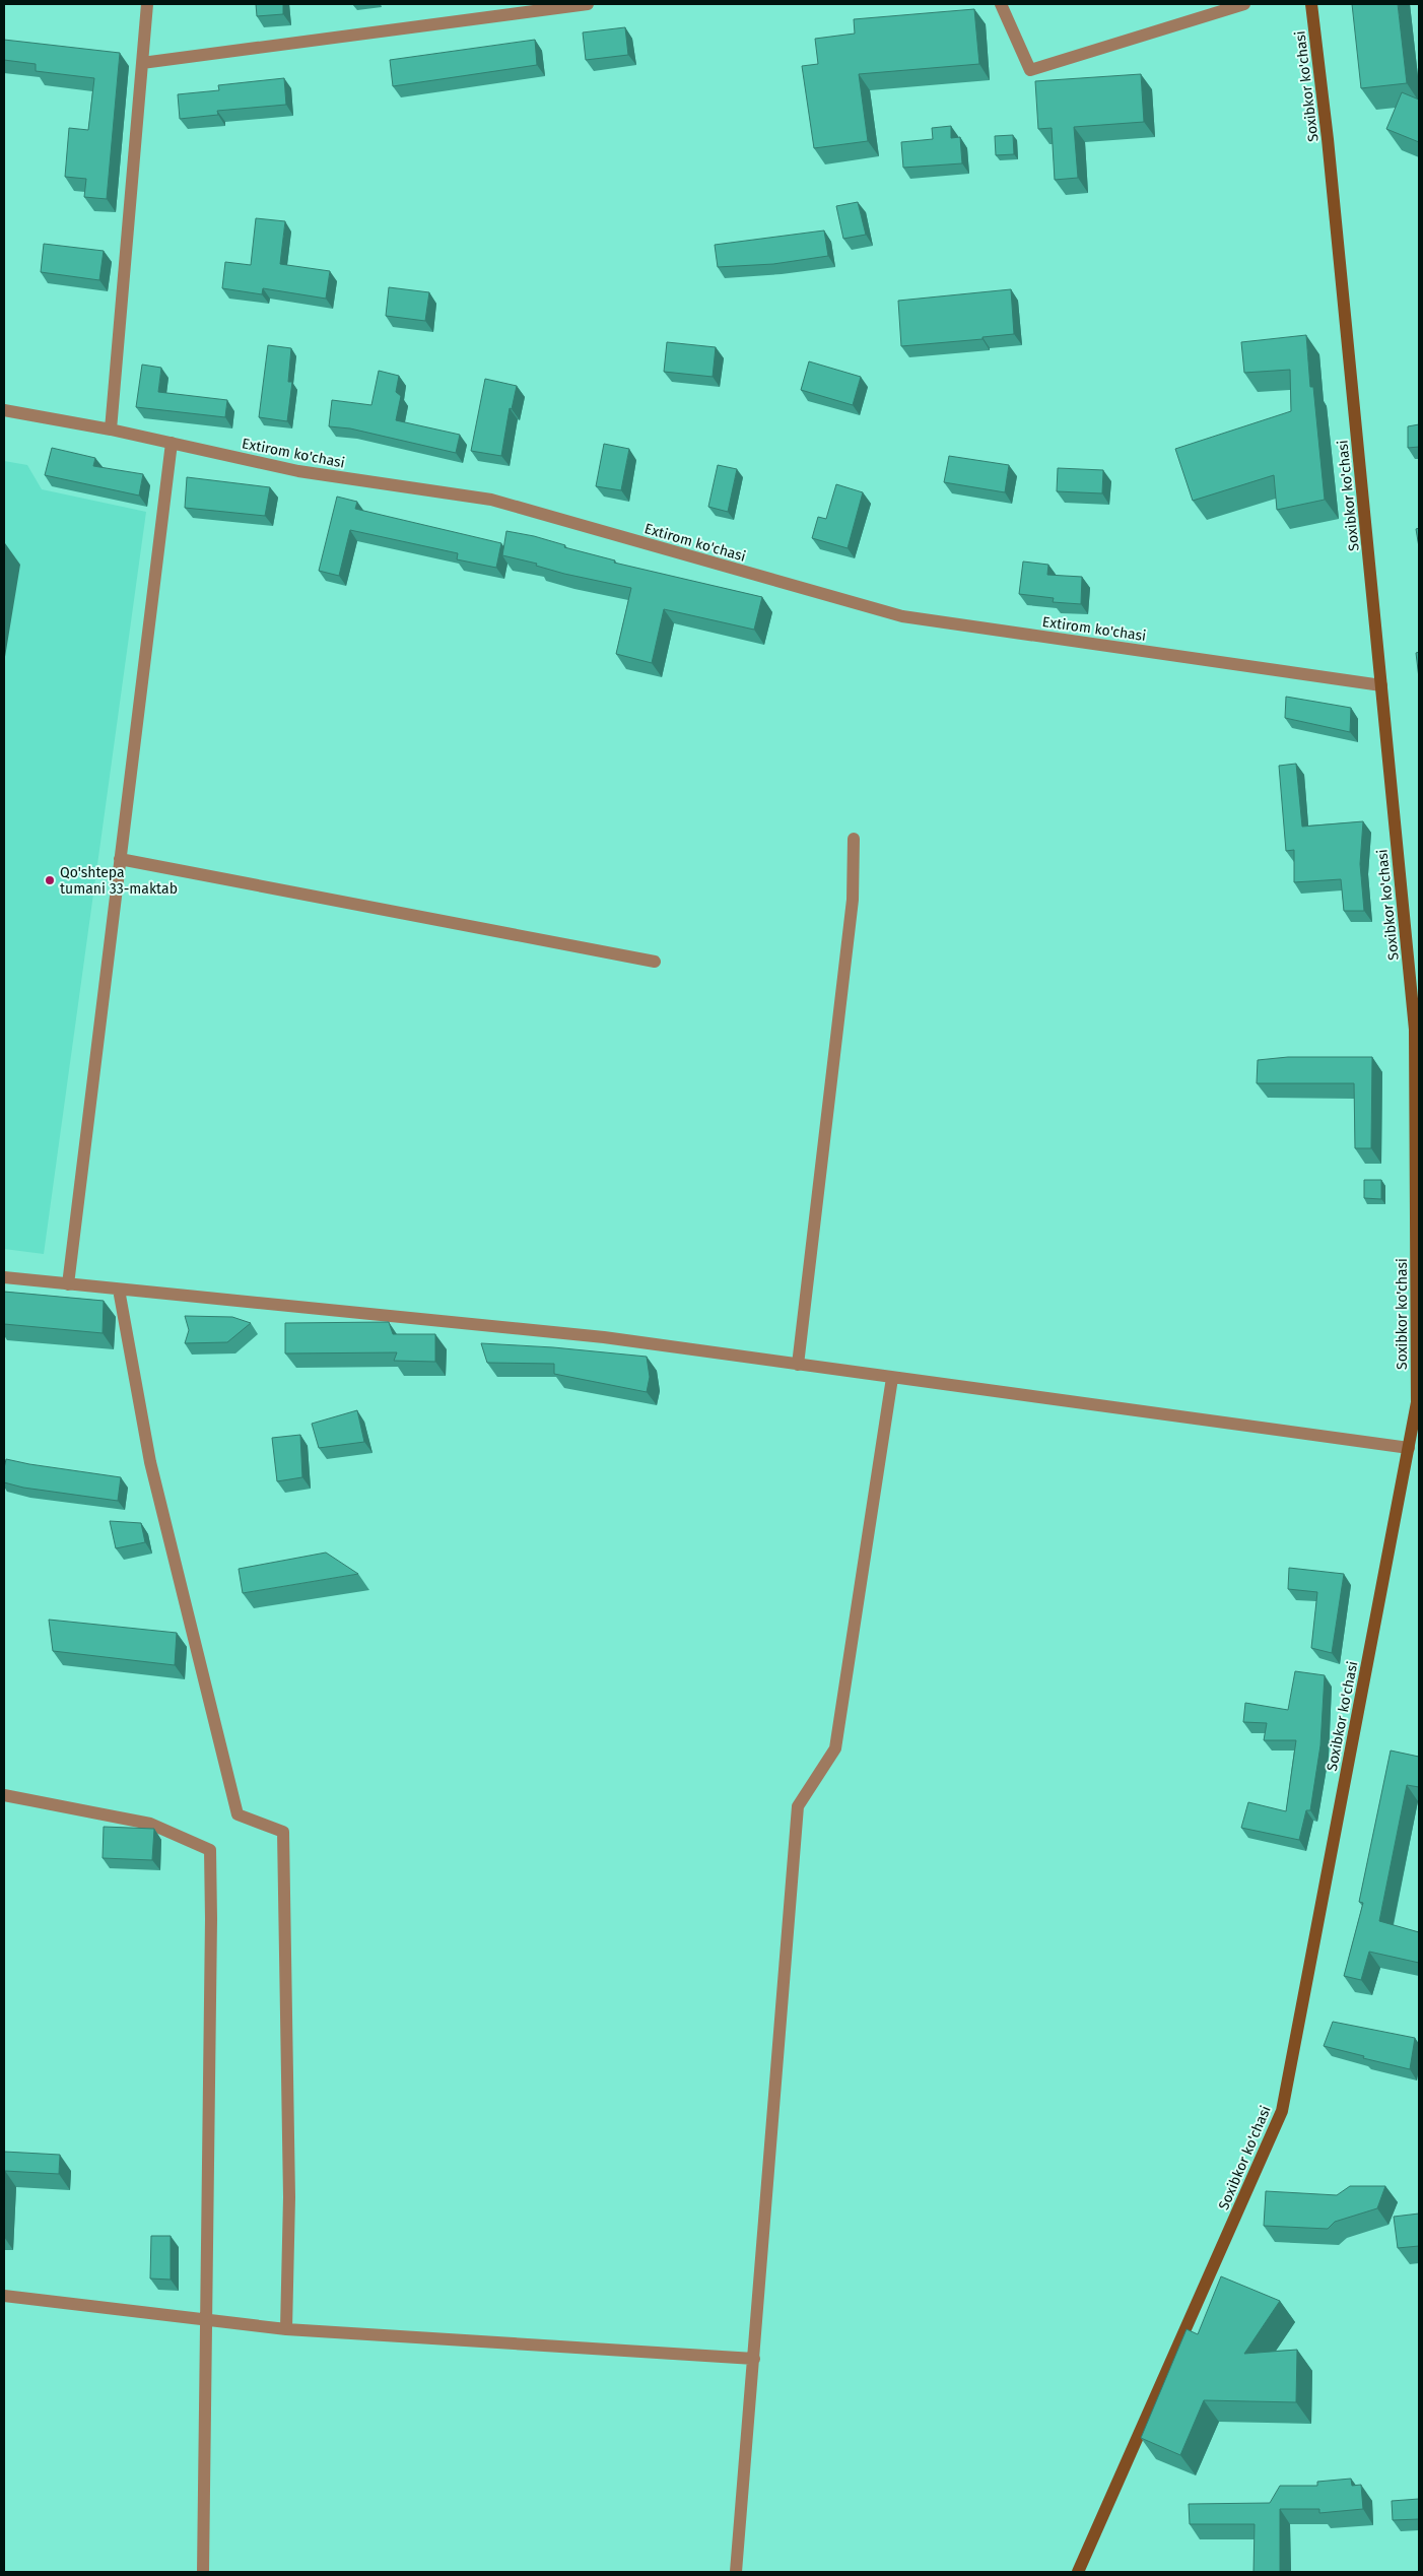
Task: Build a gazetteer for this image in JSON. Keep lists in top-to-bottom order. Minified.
{"streets":{"main road":["Soxibkor ko'chasi"],"street":["Extirom ko'chasi"]},"crossings":[["Soxibkor ko'chasi","Extirom ko'chasi"]],"places":["Qo'shtepa tumani 33-maktab"]}
